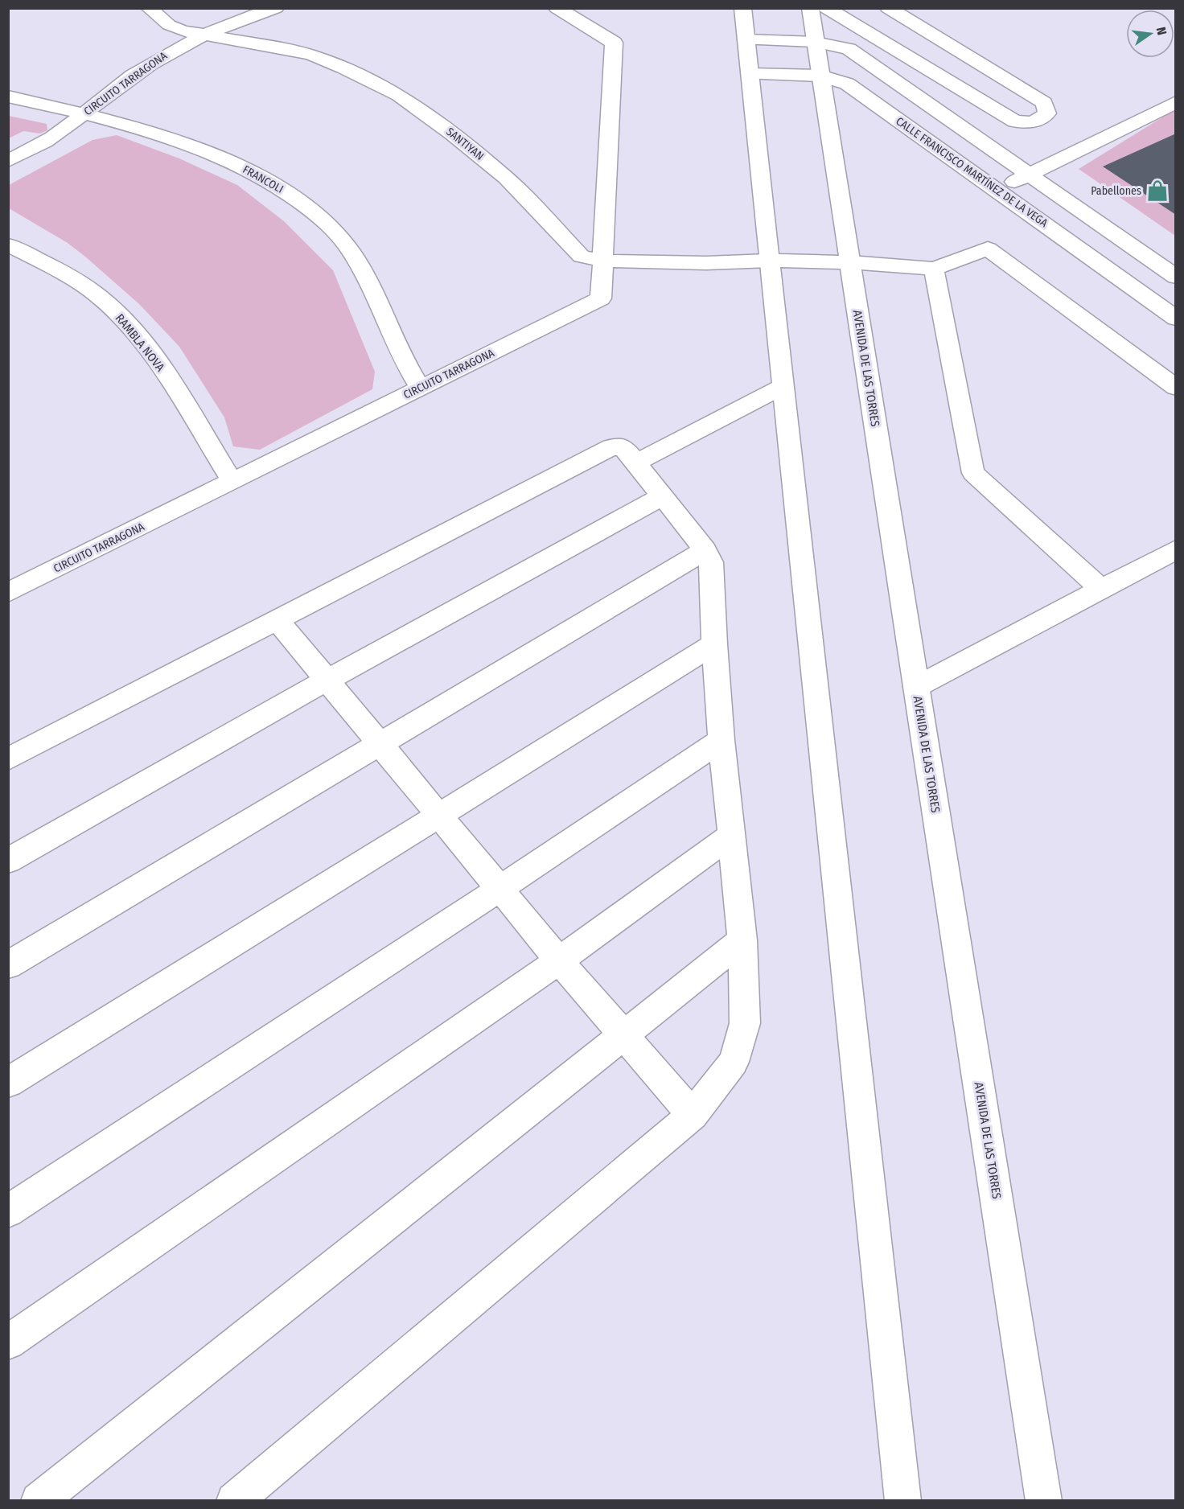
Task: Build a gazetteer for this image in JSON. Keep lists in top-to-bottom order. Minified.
{"streets":{"street":["CIRCUITO TARRAGONA","SANTIYAN","CALLE FRANCISCO MARTÍNEZ DE LA VEGA","FRANCOLI","RAMBLA NOVA","AVENIDA DE LAS TORRES"]},"crossings":[["CIRCUITO TARRAGONA","SANTIYAN"],["CIRCUITO TARRAGONA","FRANCOLI"],["CIRCUITO TARRAGONA","RAMBLA NOVA"],["SANTIYAN","AVENIDA DE LAS TORRES"],["CALLE FRANCISCO MARTÍNEZ DE LA VEGA","AVENIDA DE LAS TORRES"]],"places":{"shop":["Pabellones"]},"north":"right"}
